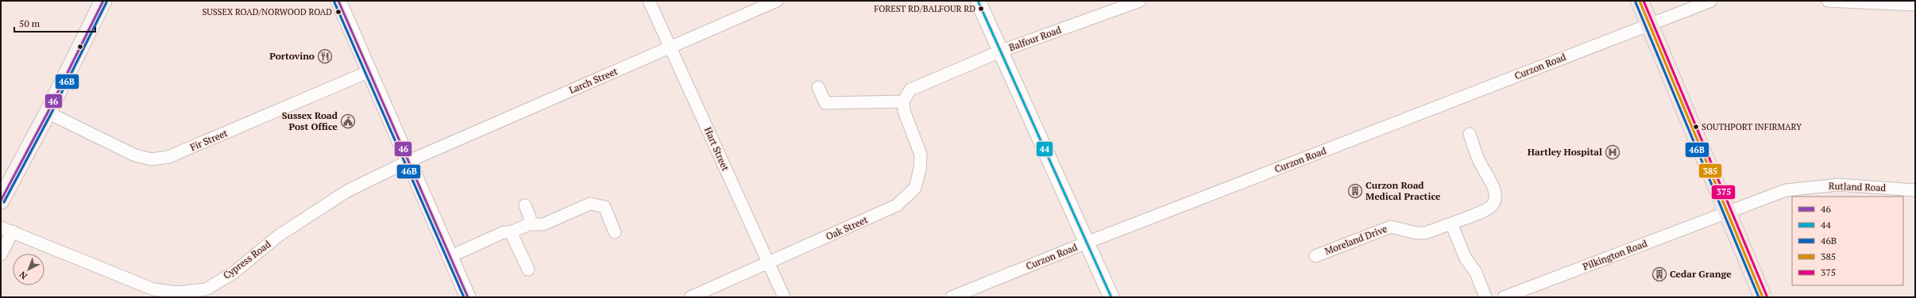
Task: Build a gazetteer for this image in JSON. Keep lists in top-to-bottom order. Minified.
{"streets":{"street":["Balfour Road","Curzon Road","Larch Street","Fir Street","Hart Street","Rutland Road","Oak Street","Moreland Drive","Pilkington Road","Cypress Road"]},"crossings":[["Balfour Road","Oak Street"],["Larch Street","Hart Street"],["Larch Street","Cypress Road"],["Hart Street","Oak Street"],["Rutland Road","Pilkington Road"]],"places":{"other":["FOREST RD/BALFOUR RD","SUSSEX ROAD/NORWOOD ROAD","SOUTHPORT INFIRMARY"],"restaurant":["Portovino"],"public building":["Sussex Road Post Office"],"hospital":["Hartley Hospital"],"building":["Curzon Road Medical Practice","Cedar Grange"]},"lines":["transit line 46","transit line 44","transit line 385","transit line 375","transit line 46B"],"legend":["46","44","46B","385","375"],"scale_bar":"50 m","north":"bottom left"}
